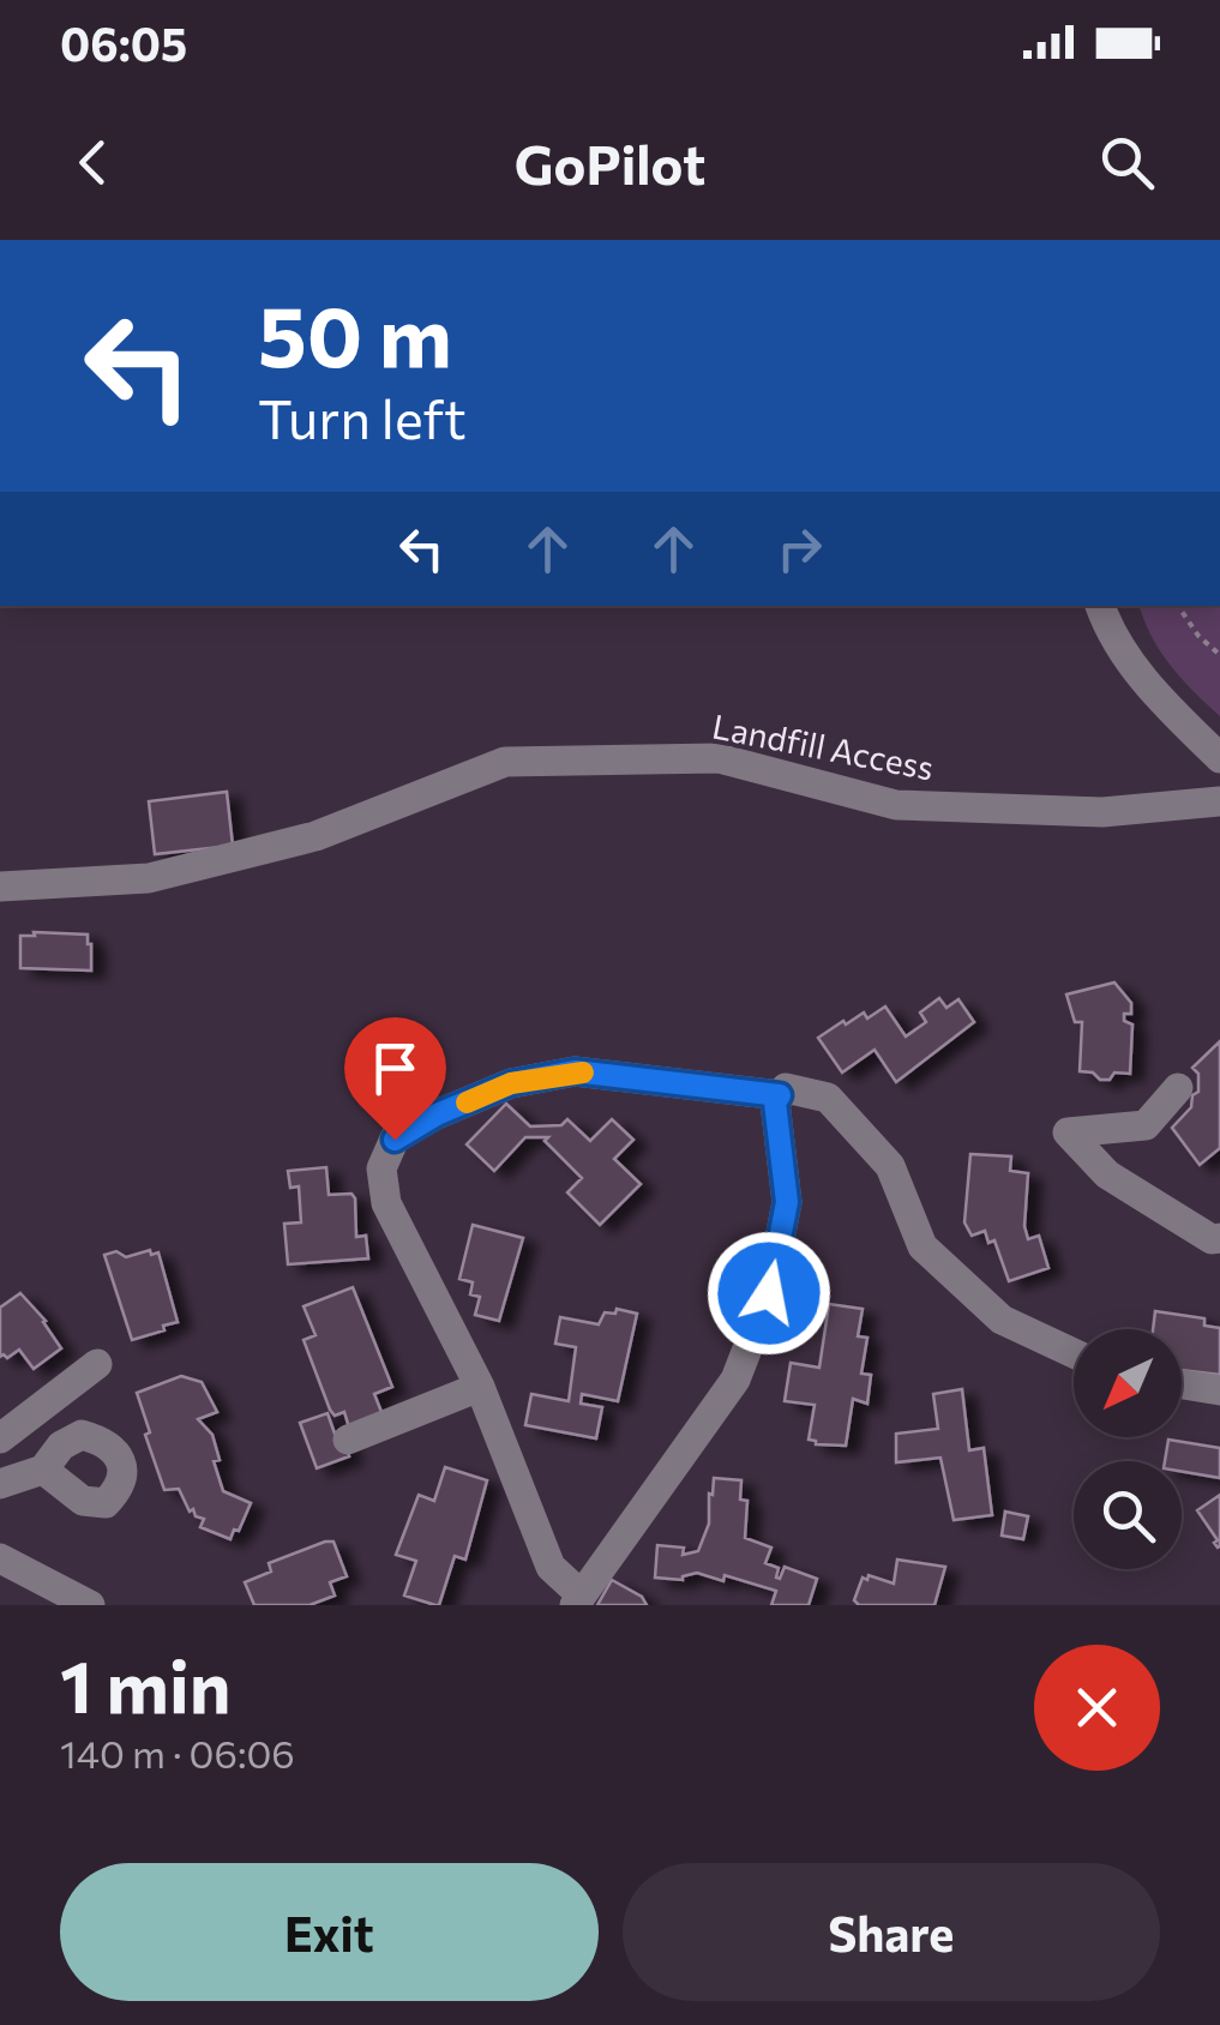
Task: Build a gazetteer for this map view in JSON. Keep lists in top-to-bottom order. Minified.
{"streets":{"street":["Landfill Access"]},"north":"bottom left","page":{"status":"06:05","header":"GoPilot","turn":["50 m","Turn left"],"heading":["1 min","140 m · 06:06"],"buttons":["Exit","Share"]}}
